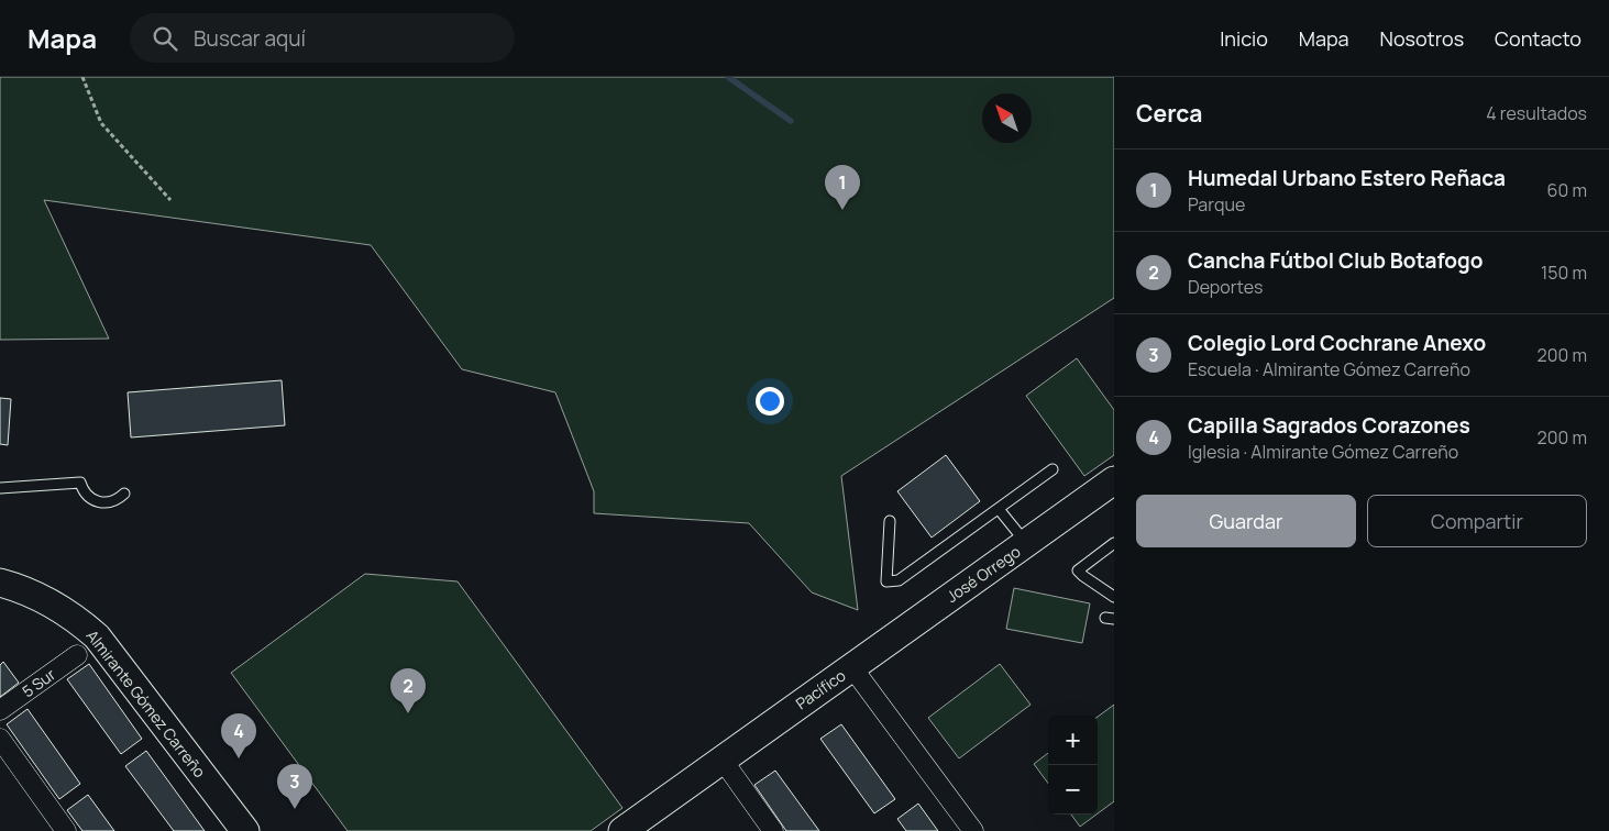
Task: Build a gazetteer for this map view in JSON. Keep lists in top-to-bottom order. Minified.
{"streets":{"street":["José Orrego","5 Sur","Pacífico","Almirante Gómez Carreño"]},"crossings":[["José Orrego","Pacífico"]],"north":"top left","page":{"header":"Mapa","search":"Buscar aquí","nav":["Inicio","Mapa","Nosotros","Contacto"],"heading":["Cerca","4 resultados"],"list":[{"mark":"1","name":"Humedal Urbano Estero Reñaca","note":"Parque","value":"60 m"},{"mark":"2","name":"Cancha Fútbol Club Botafogo","note":"Deportes","value":"150 m"},{"mark":"3","name":"Colegio Lord Cochrane Anexo","note":"Escuela · Almirante Gómez Carreño","value":"200 m"},{"mark":"4","name":"Capilla Sagrados Corazones","note":"Iglesia · Almirante Gómez Carreño","value":"200 m"}],"pins":["1","2","4","3"],"buttons":["Guardar","Compartir"],"map_buttons":["+","−"]}}
